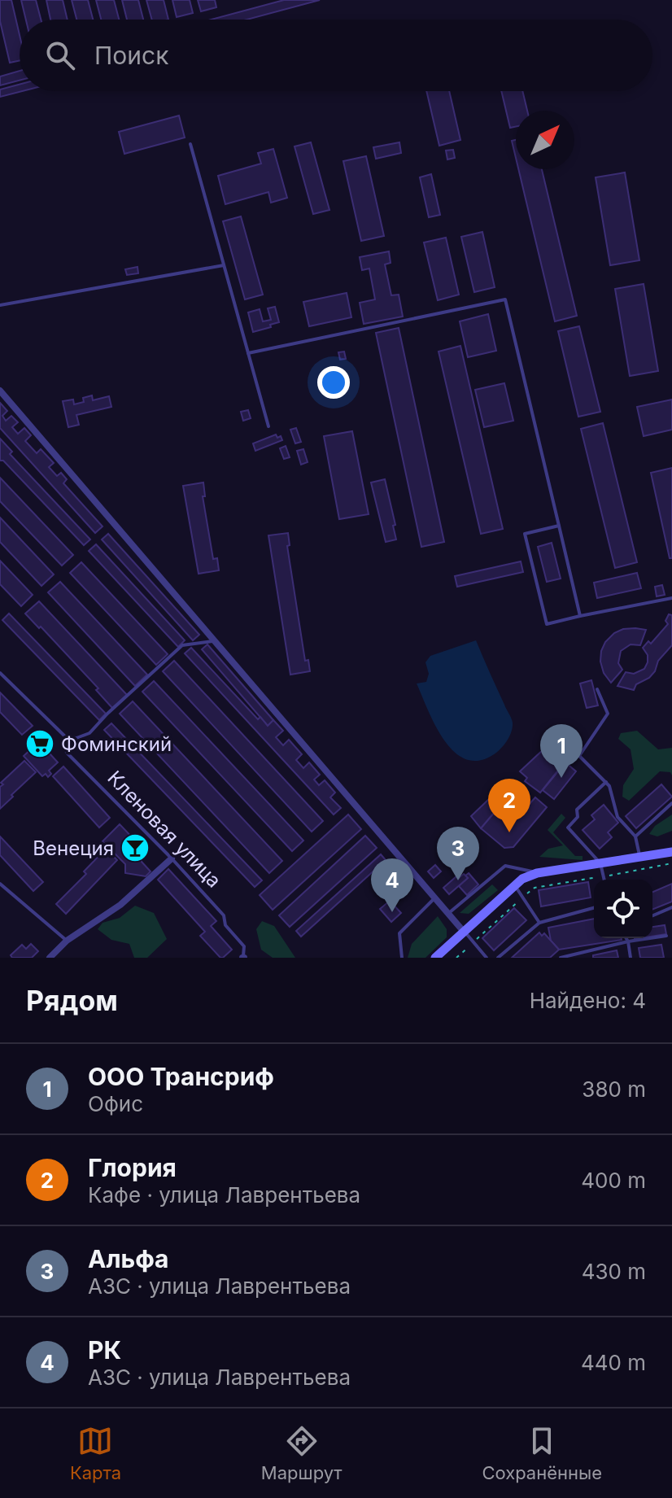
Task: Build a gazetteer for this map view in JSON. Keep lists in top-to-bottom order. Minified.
{"streets":{"lane":["Кленовая улица"]},"places":{"supermarket":["Фоминский"],"bar":["Венеция"]},"north":"top right","page":{"search":"Поиск","pins":["1","2","3","4"],"heading":["Рядом","Найдено: 4"],"list":[{"mark":"1","name":"ООО Трансриф","note":"Офис","value":"380 m"},{"mark":"2","name":"Глория","note":"Кафе · улица Лаврентьева","value":"400 m"},{"mark":"3","name":"Альфа","note":"АЗС · улица Лаврентьева","value":"430 m"},{"mark":"4","name":"РК","note":"АЗС · улица Лаврентьева","value":"440 m"}],"nav":["Карта","Маршрут","Сохранённые"]}}
